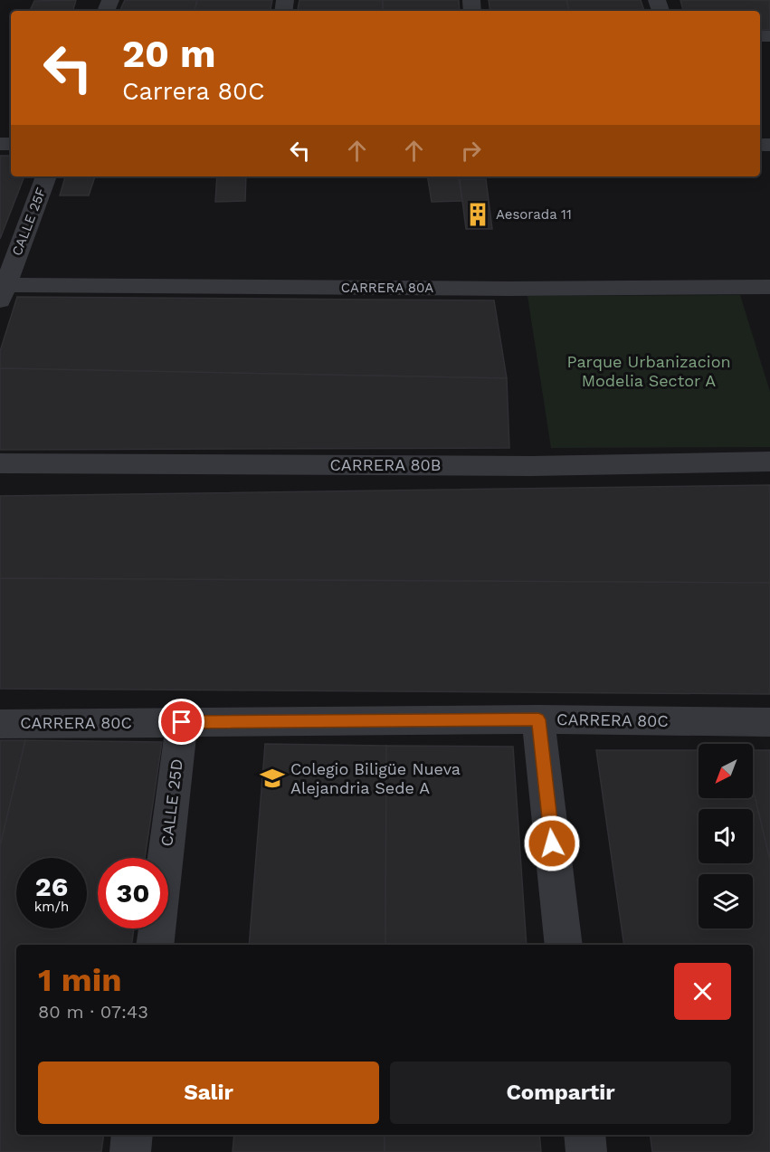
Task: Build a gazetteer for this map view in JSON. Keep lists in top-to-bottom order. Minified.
{"streets":{"street":["CALLE 25F","CARRERA 80A","CARRERA 80B","CARRERA 80C","CALLE 25D"]},"crossings":[["CALLE 25F","CARRERA 80A"],["CARRERA 80C","CALLE 25D"]],"parks":["Parque Urbanizacion Modelia Sector A"],"places":{"building":["Aesorada 11"],"school or university":["Colegio Biligüe Nueva Alejandria Sede A"]},"north":"bottom left","page":{"turn":["20 m","Carrera 80C"],"speed":"26 km/h","limit":"30","heading":["1 min","80 m · 07:43"],"buttons":["Salir","Compartir"]}}
